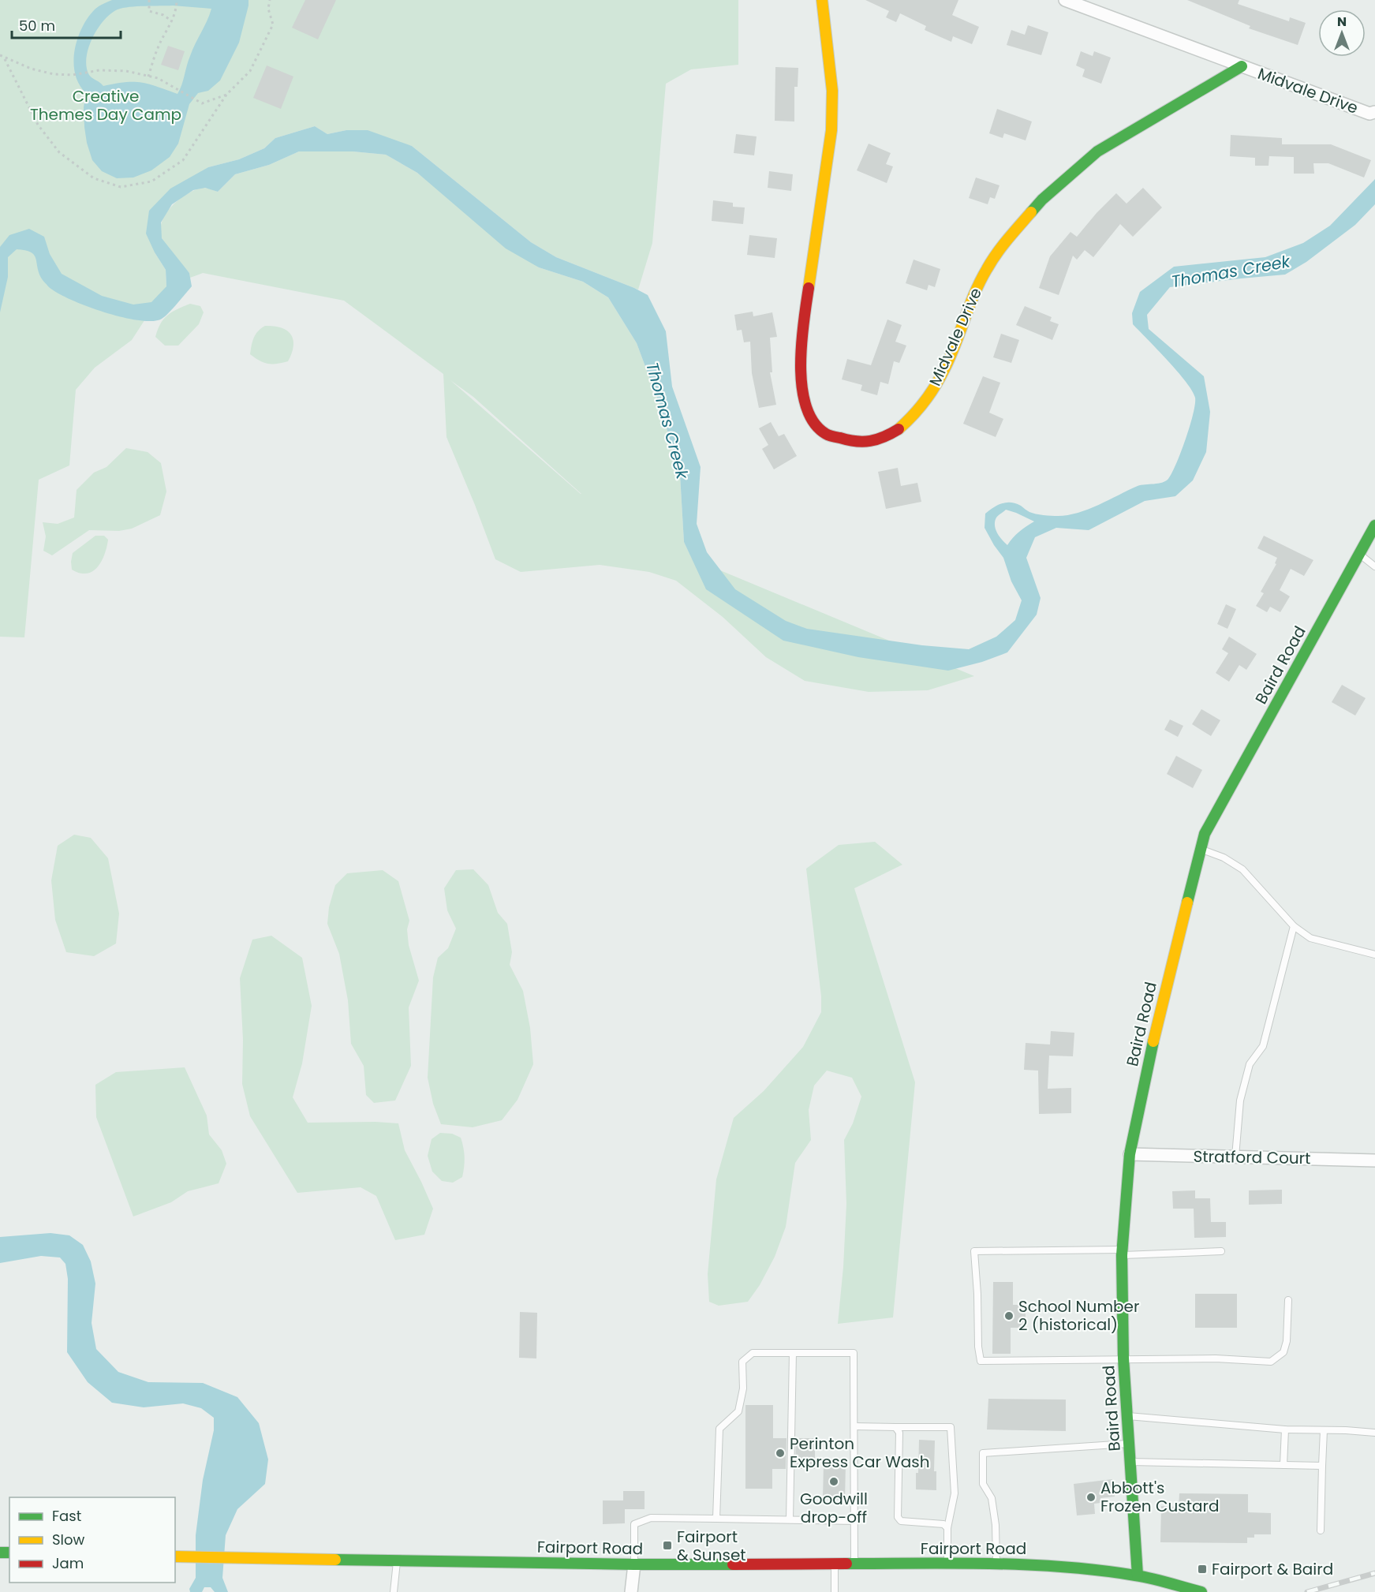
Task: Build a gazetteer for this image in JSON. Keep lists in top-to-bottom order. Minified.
{"streets":{"street":["Midvale Drive","Baird Road","Stratford Court","Fairport Road"]},"crossings":[["Baird Road","Stratford Court"],["Baird Road","Fairport Road"]],"water":["Thomas Creek"],"parks":["Creative Themes Day Camp"],"places":{"other":["School Number 2 (historical)","Perinton Express Car Wash","Goodwill drop-off","Abbott's Frozen Custard"],"transit":["Fairport & Sunset","Fairport & Baird"]},"legend":["Fast","Slow","Jam"],"scale_bar":"50 m","north":"top"}
